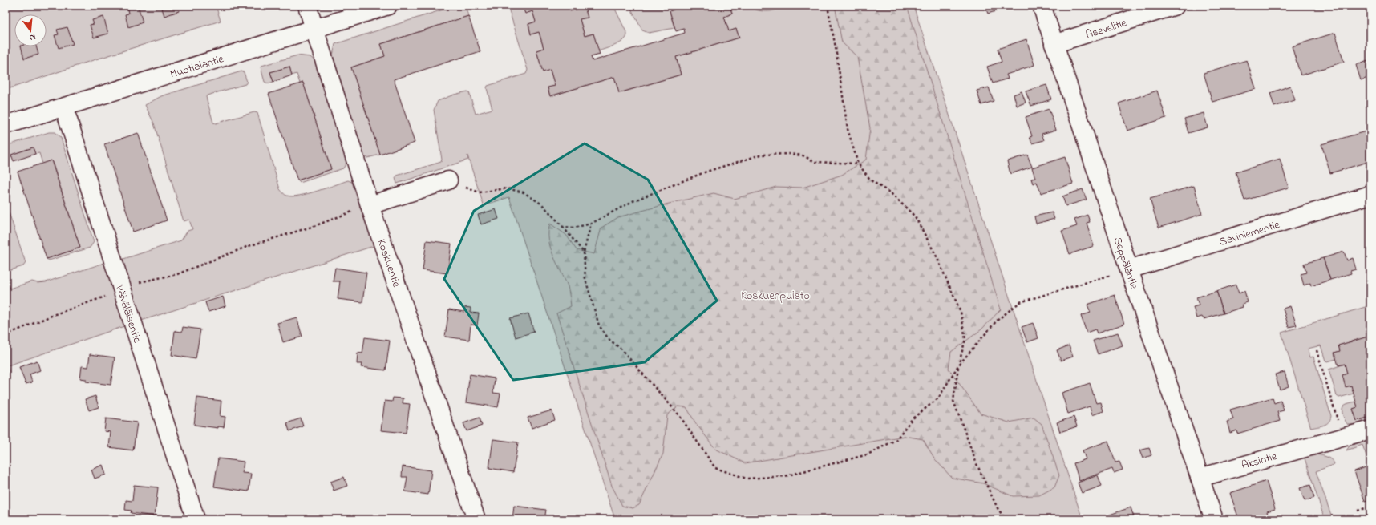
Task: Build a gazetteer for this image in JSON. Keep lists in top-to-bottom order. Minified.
{"streets":{"street":["Asevelitie","Muotialantie","Saviniementie","Koskuentie","Seppäläntie","Päiväläisentie","Aksintie"]},"crossings":[["Asevelitie","Seppäläntie"],["Muotialantie","Koskuentie"],["Muotialantie","Päiväläisentie"],["Saviniementie","Seppäläntie"],["Seppäläntie","Aksintie"]],"parks":["Koskuenpuisto"],"north":"bottom"}
